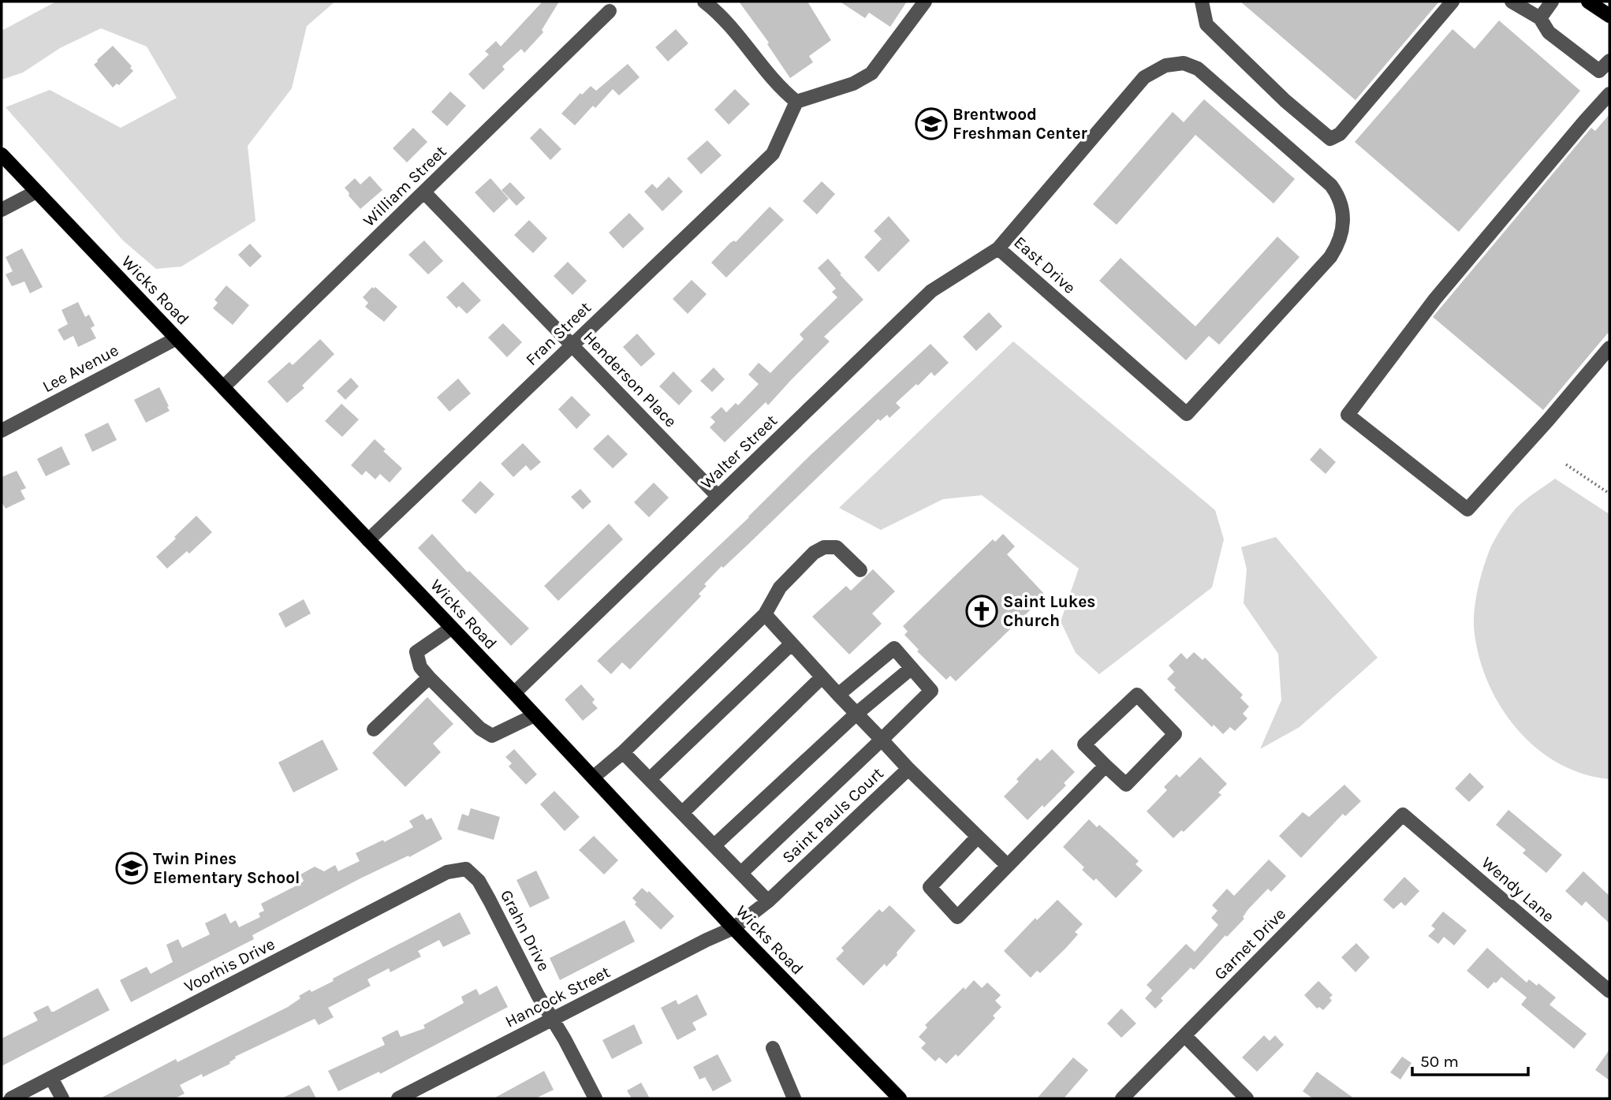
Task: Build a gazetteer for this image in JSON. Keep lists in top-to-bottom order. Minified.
{"streets":{"main road":["Wicks Road"],"street":["William Street","East Drive","Fran Street","Lee Avenue","Henderson Place","Walter Street","Saint Pauls Court","Wendy Lane","Grahn Drive","Garnet Drive","Voorhis Drive","Hancock Street"]},"crossings":[["William Street","Wicks Road"],["William Street","Henderson Place"],["East Drive","Walter Street"],["Wicks Road","Fran Street"],["Wicks Road","Lee Avenue"],["Wicks Road","Walter Street"],["Wicks Road","Saint Pauls Court"],["Wicks Road","Hancock Street"],["Fran Street","Henderson Place"],["Henderson Place","Walter Street"],["Saint Pauls Court","Hancock Street"],["Wendy Lane","Garnet Drive"],["Grahn Drive","Voorhis Drive"],["Grahn Drive","Hancock Street"]],"places":{"school or university":["Brentwood Freshman Center","Twin Pines Elementary School"],"church":["Saint Lukes Church"]},"scale_bar":"50 m"}
